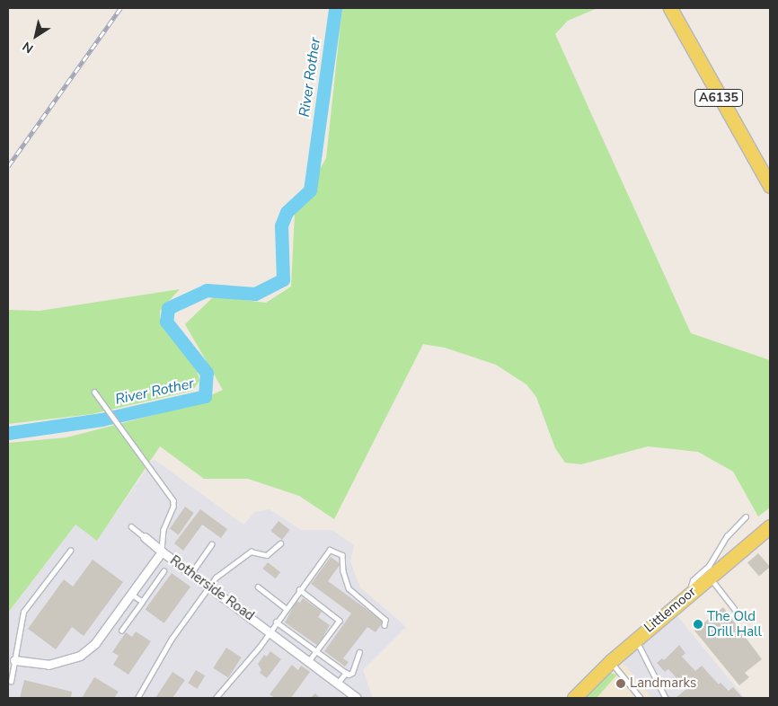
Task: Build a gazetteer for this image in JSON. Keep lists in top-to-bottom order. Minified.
{"streets":{"main road":["A6135","Littlemoor"],"street":["Rotherside Road"]},"water":["River Rother"],"places":["The Old Drill Hall","Landmarks"],"north":"bottom left"}
